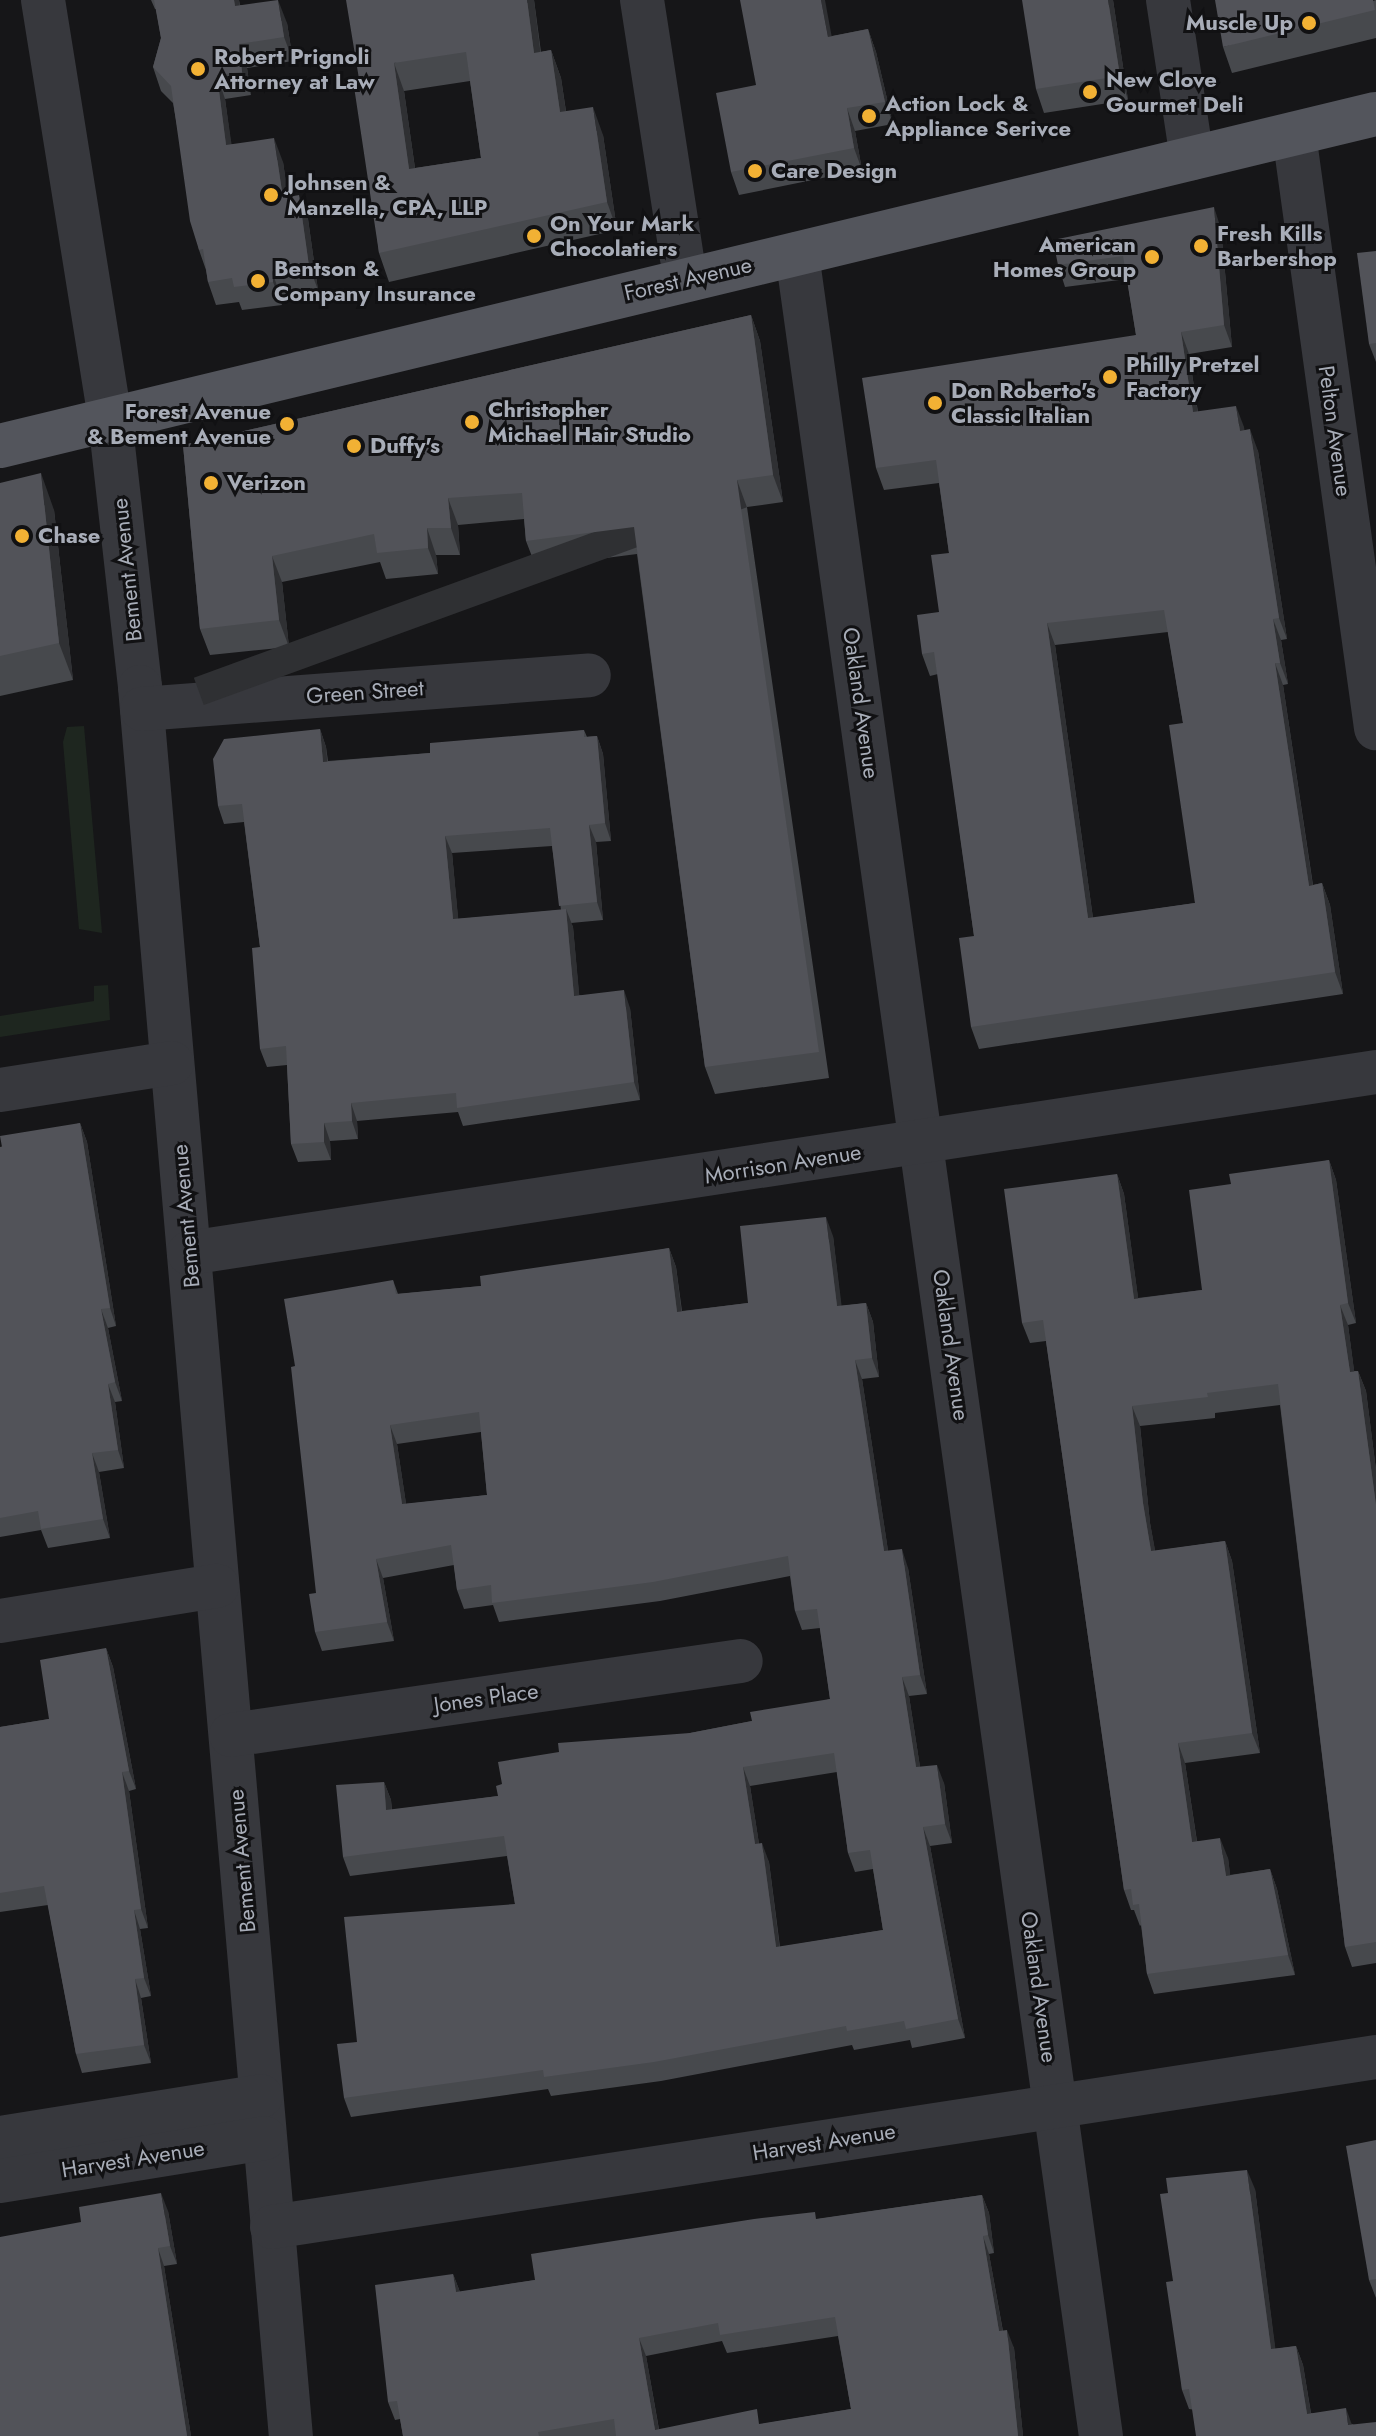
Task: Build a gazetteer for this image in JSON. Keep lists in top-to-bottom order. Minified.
{"streets":{"main road":["Forest Avenue"],"street":["Pelton Avenue","Bement Avenue","Green Street","Oakland Avenue","Morrison Avenue","Jones Place","Harvest Avenue"]},"crossings":[["Forest Avenue","Pelton Avenue"],["Forest Avenue","Bement Avenue"],["Forest Avenue","Oakland Avenue"],["Bement Avenue","Green Street"],["Bement Avenue","Morrison Avenue"],["Bement Avenue","Jones Place"],["Bement Avenue","Harvest Avenue"],["Oakland Avenue","Morrison Avenue"],["Oakland Avenue","Harvest Avenue"]],"places":["Muscle Up","Robert Prignoli Attorney at Law","New Clove Gourmet Deli","Action Lock & Appliance Serivce","Care Design","Johnsen & Manzella, CPA, LLP","On Your Mark Chocolatiers","Fresh Kills Barbershop","American Homes Group","Bentson & Company Insurance","Philly Pretzel Factory","Don Roberto's Classic Italian","Christopher Michael Hair Studio","Forest Avenue & Bement Avenue","Duffy's","Verizon","Chase"]}
